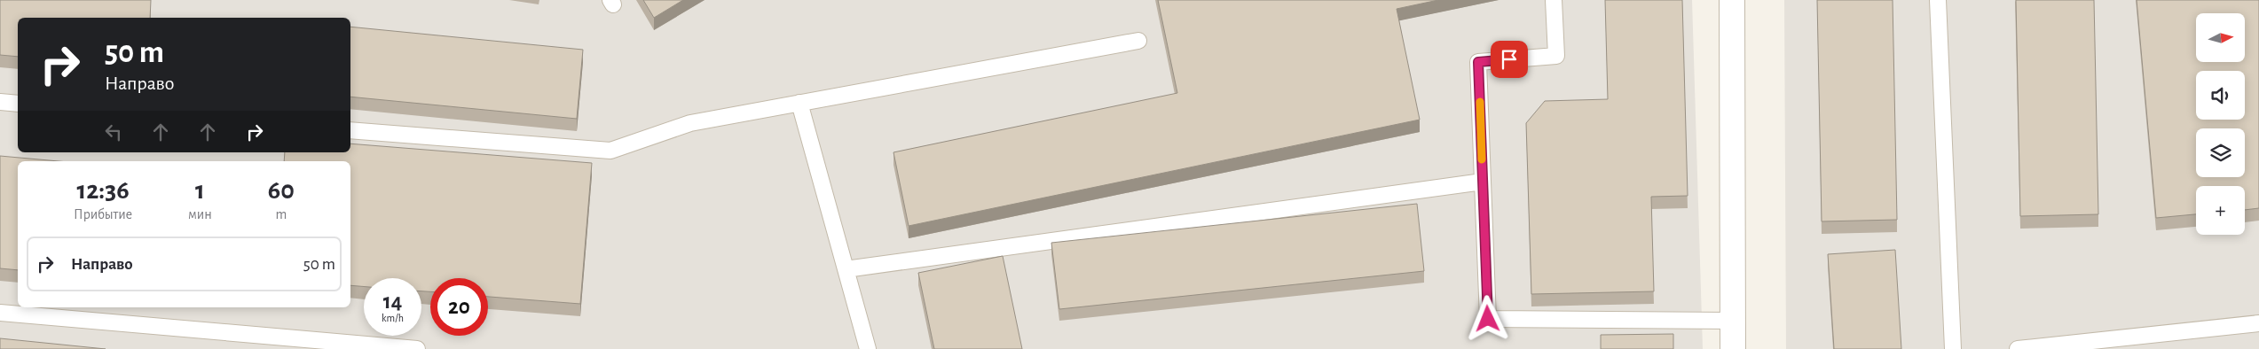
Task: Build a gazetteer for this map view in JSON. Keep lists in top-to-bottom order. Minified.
{"north":"right","page":{"map_buttons":"+","turn":["50 m","Направо"],"eta":["12:36","Прибытие","1","мин","60","m"],"list":[{"name":"Направо","value":"50 m"}],"speed":"14 km/h","limit":"20"}}
